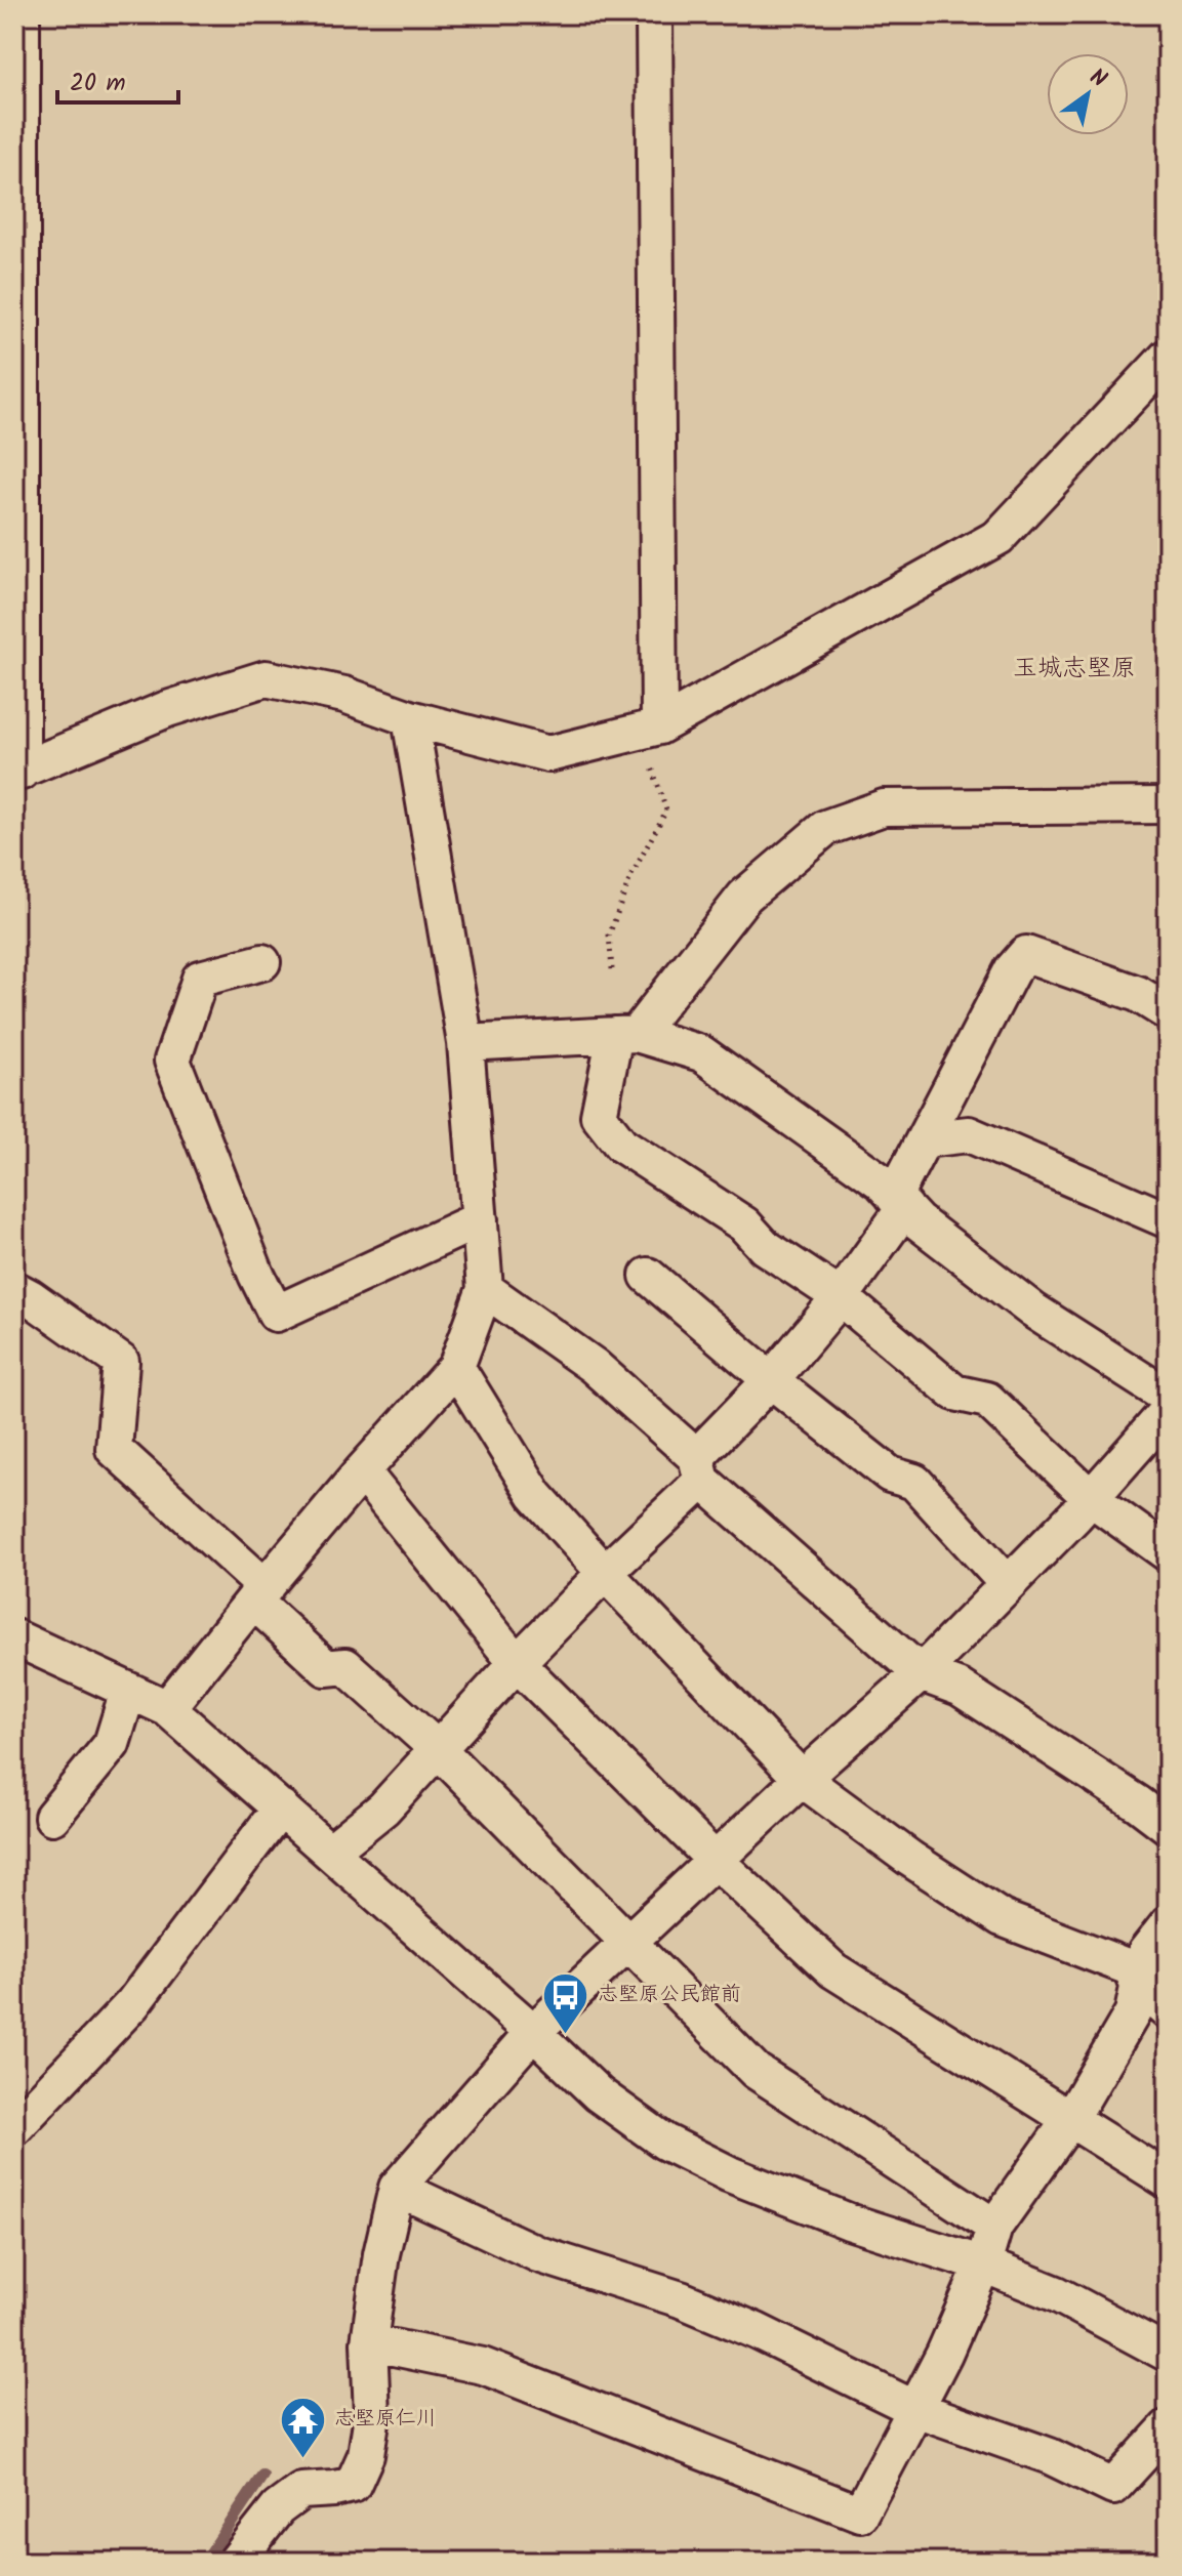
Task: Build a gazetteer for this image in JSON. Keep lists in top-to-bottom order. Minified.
{"districts":["玉城志堅原"],"places":{"bus stop":["志堅原公民館前"],"temple":["志堅原仁川"]},"scale_bar":"20 m","north":"top right"}
